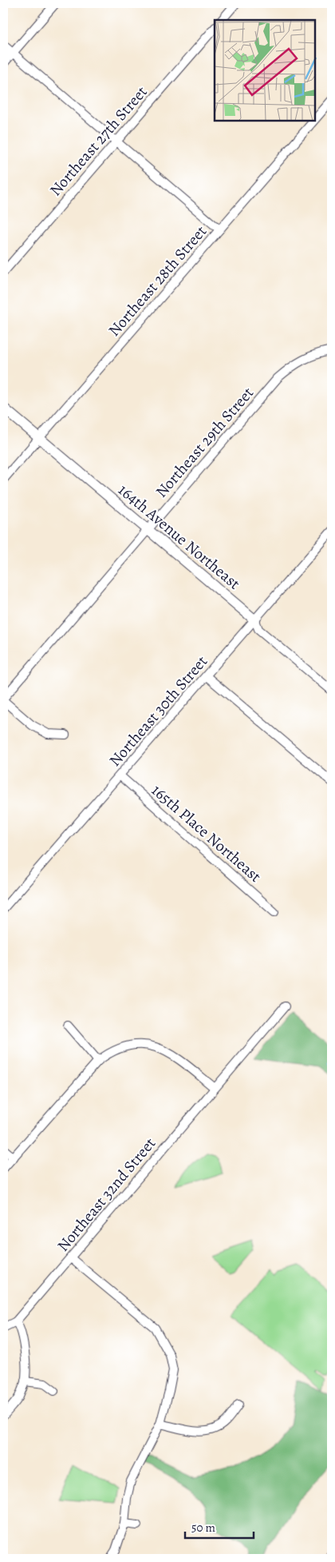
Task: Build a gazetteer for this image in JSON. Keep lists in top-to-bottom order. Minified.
{"streets":{"street":["Northeast 27th Street","Northeast 28th Street","Northeast 29th Street","164th Avenue Northeast","Northeast 30th Street","165th Place Northeast","Northeast 32nd Street"]},"crossings":[["Northeast 28th Street","164th Avenue Northeast"],["Northeast 29th Street","164th Avenue Northeast"],["164th Avenue Northeast","Northeast 30th Street"],["Northeast 30th Street","165th Place Northeast"]],"scale_bar":"50 m"}
